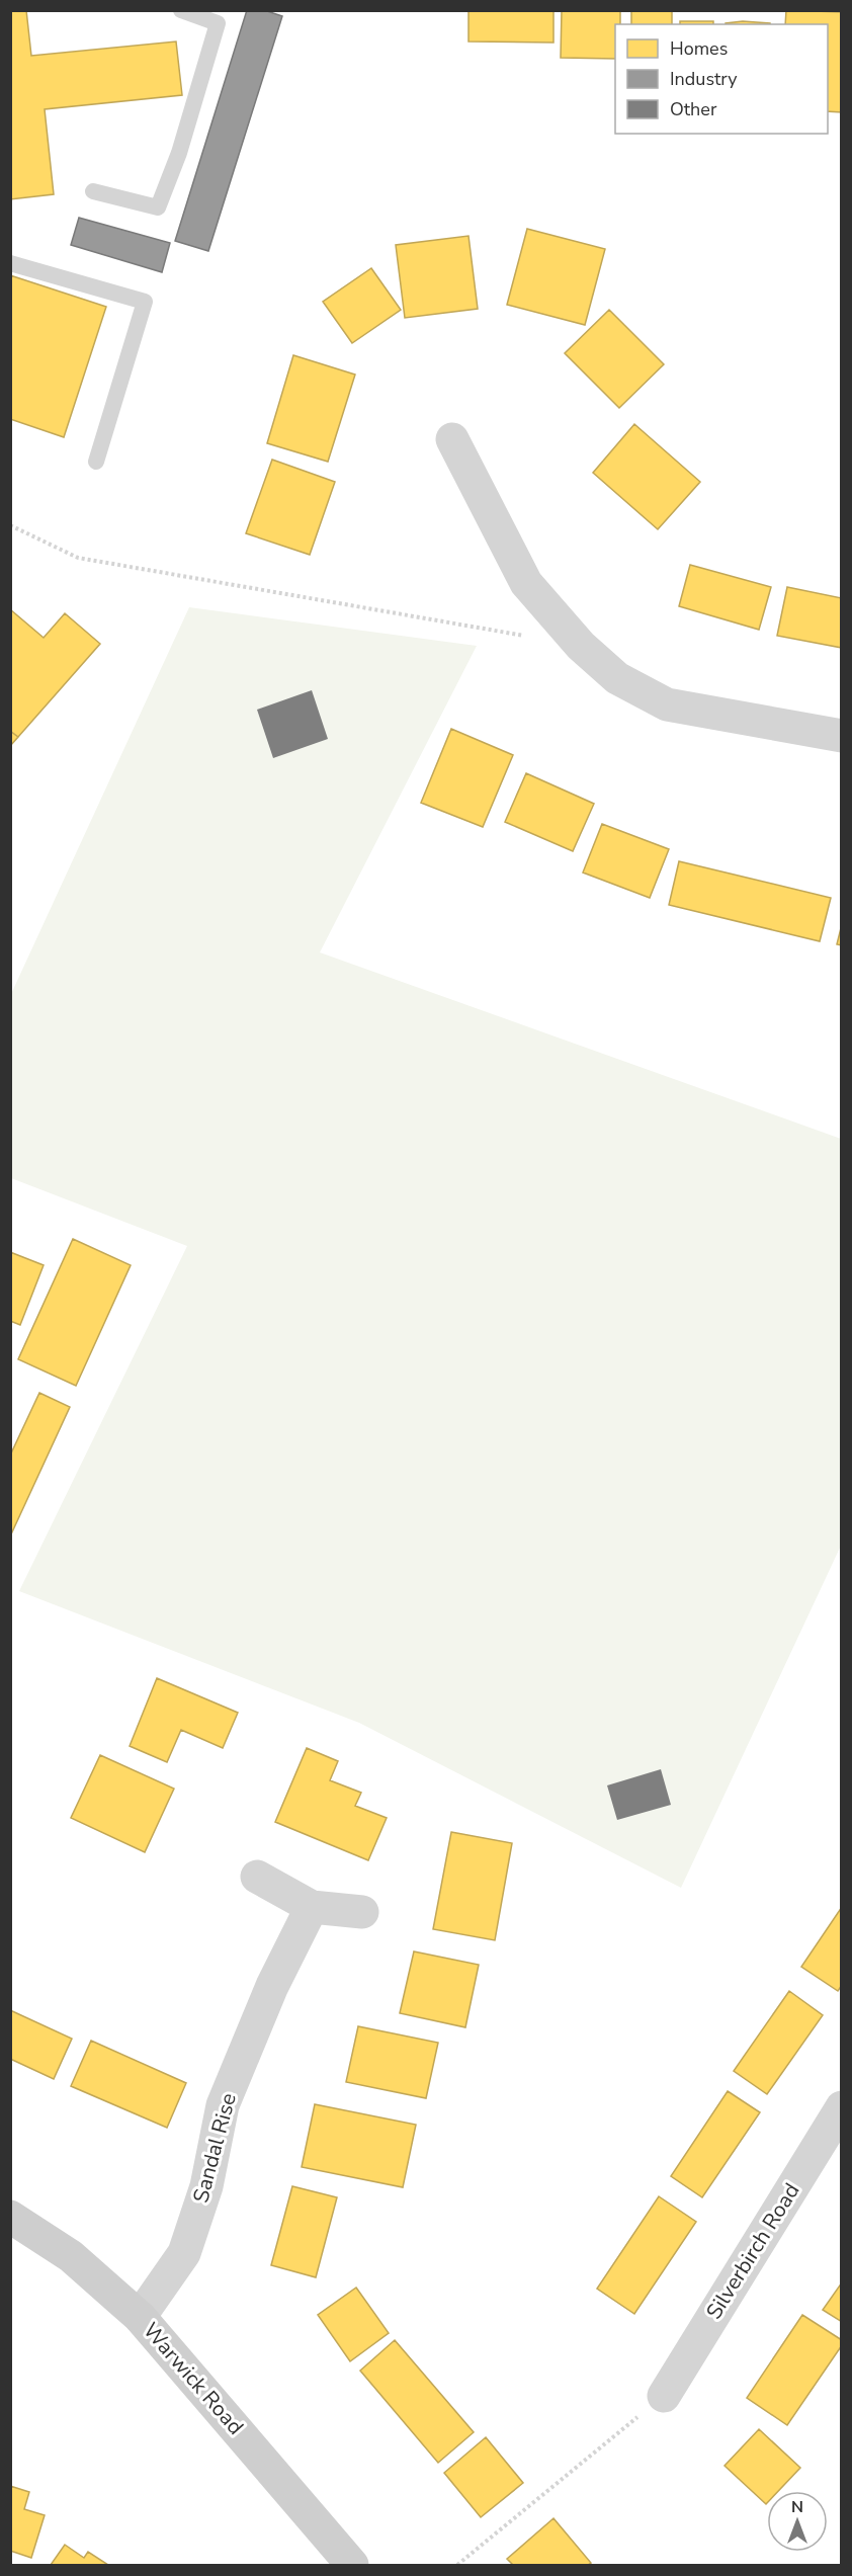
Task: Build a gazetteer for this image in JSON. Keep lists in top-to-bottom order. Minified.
{"streets":{"main road":["Warwick Road"],"street":["Sandal Rise","Silverbirch Road"]},"crossings":[["Sandal Rise","Warwick Road"]],"legend":["Homes","Industry","Other"],"north":"top"}
